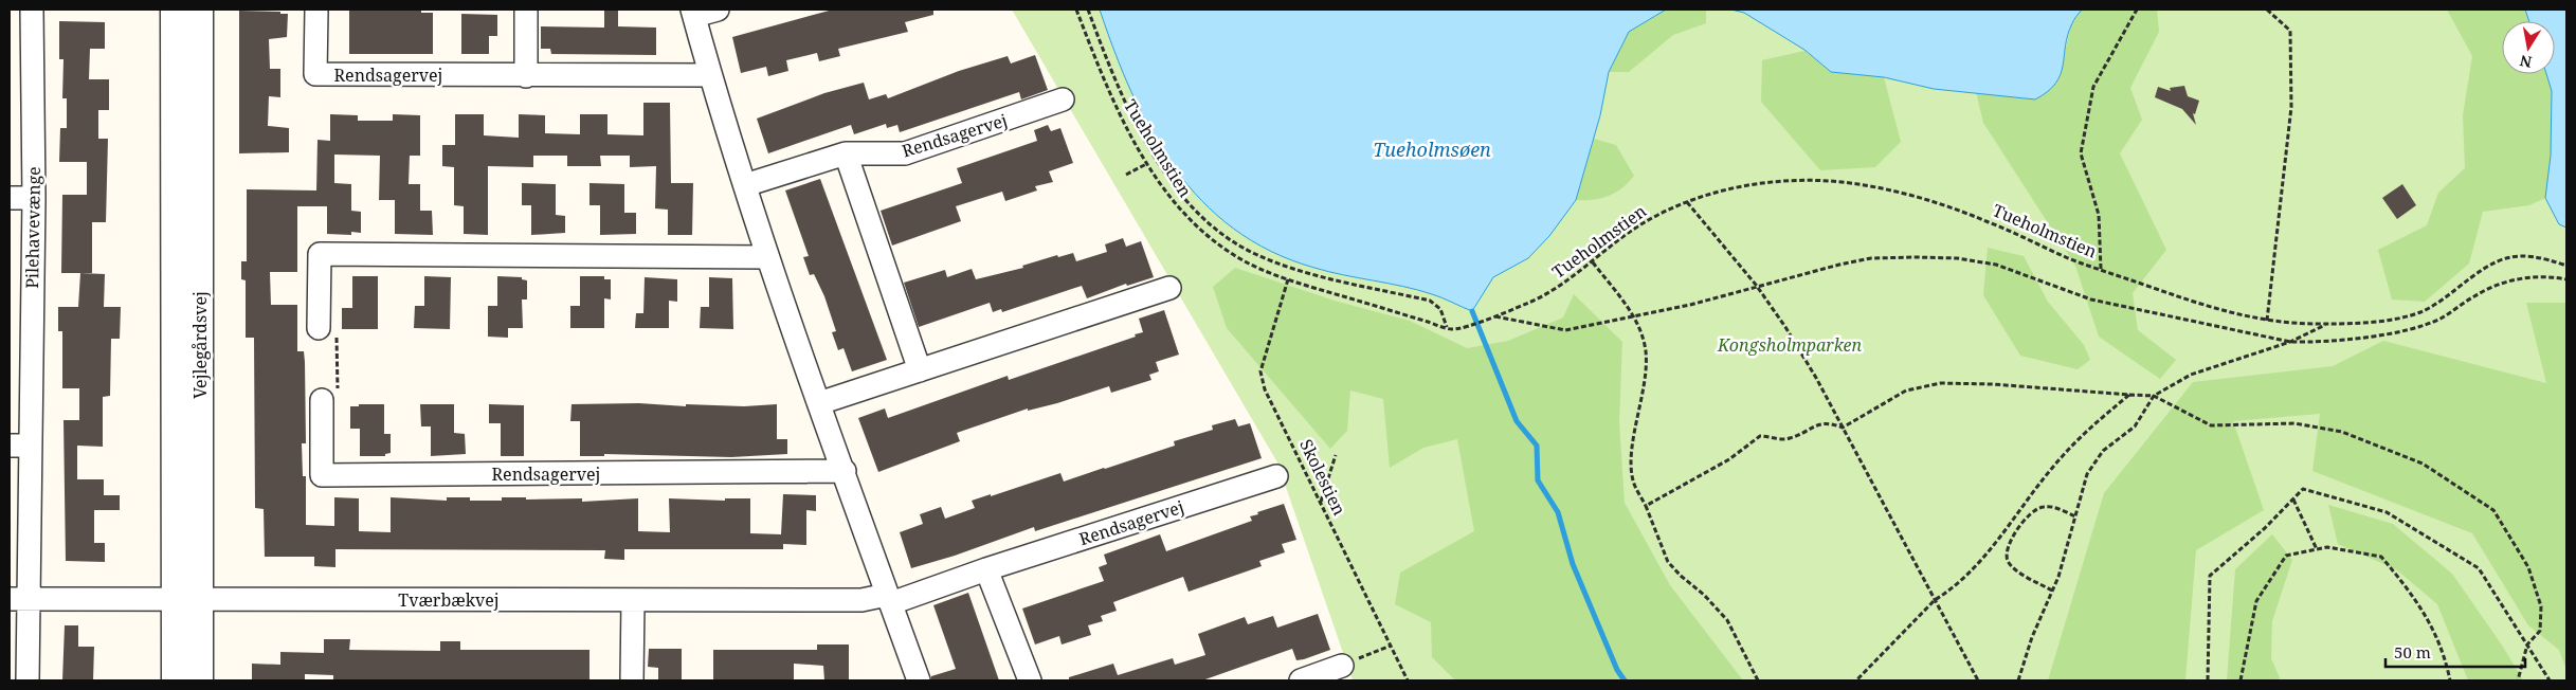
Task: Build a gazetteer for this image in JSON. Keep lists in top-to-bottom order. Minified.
{"streets":{"street":["Rendsagervej","Pilehavevænge","Vejlegårdsvej","Tværbækvej"],"path":["Tueholmstien","Skolestien"]},"crossings":[["Rendsagervej","Tværbækvej"],["Tueholmstien","Skolestien"],["Pilehavevænge","Tværbækvej"],["Vejlegårdsvej","Tværbækvej"]],"water":["Tueholmsøen"],"parks":["Kongsholmparken"],"scale_bar":"50 m","north":"bottom"}
